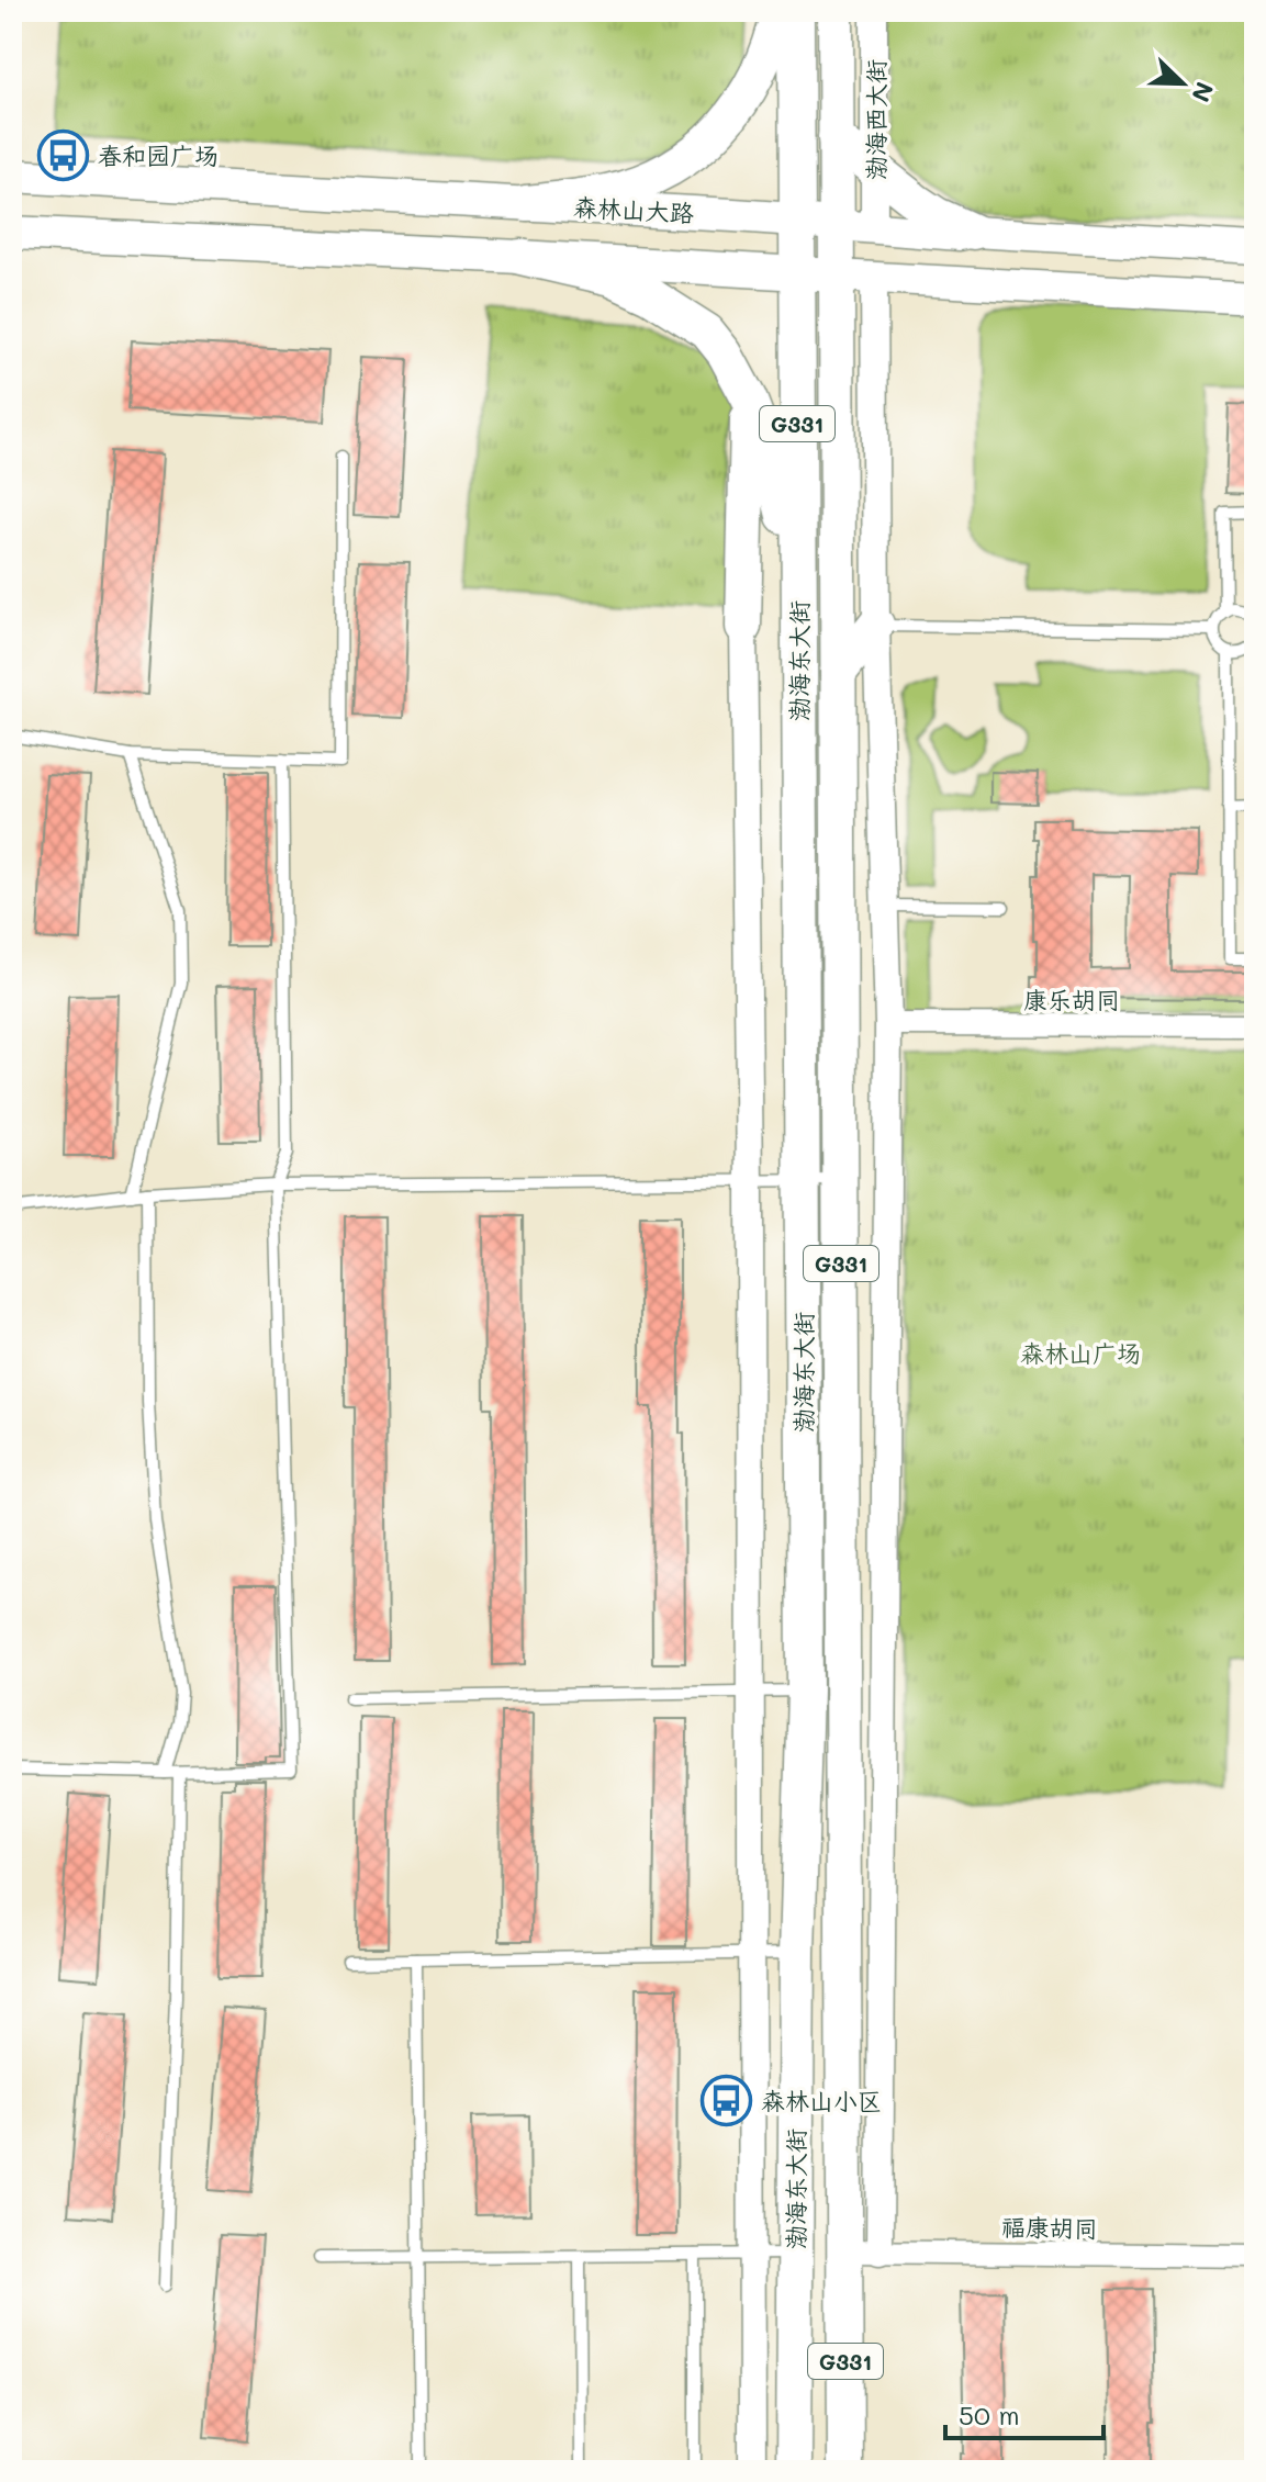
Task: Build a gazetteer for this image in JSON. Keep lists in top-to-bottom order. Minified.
{"streets":{"highway":["渤海西大街","G331","渤海东大街"],"main road":["森林山大路"],"street":["康乐胡同","福康胡同"]},"crossings":[["渤海西大街","森林山大路"],["渤海西大街","G331"],["森林山大路","G331"],["G331","渤海东大街"],["渤海东大街","福康胡同"]],"parks":["森林山广场"],"places":{"bus stop":["春和园广场","森林山小区"]},"scale_bar":"50 m","north":"bottom right"}
